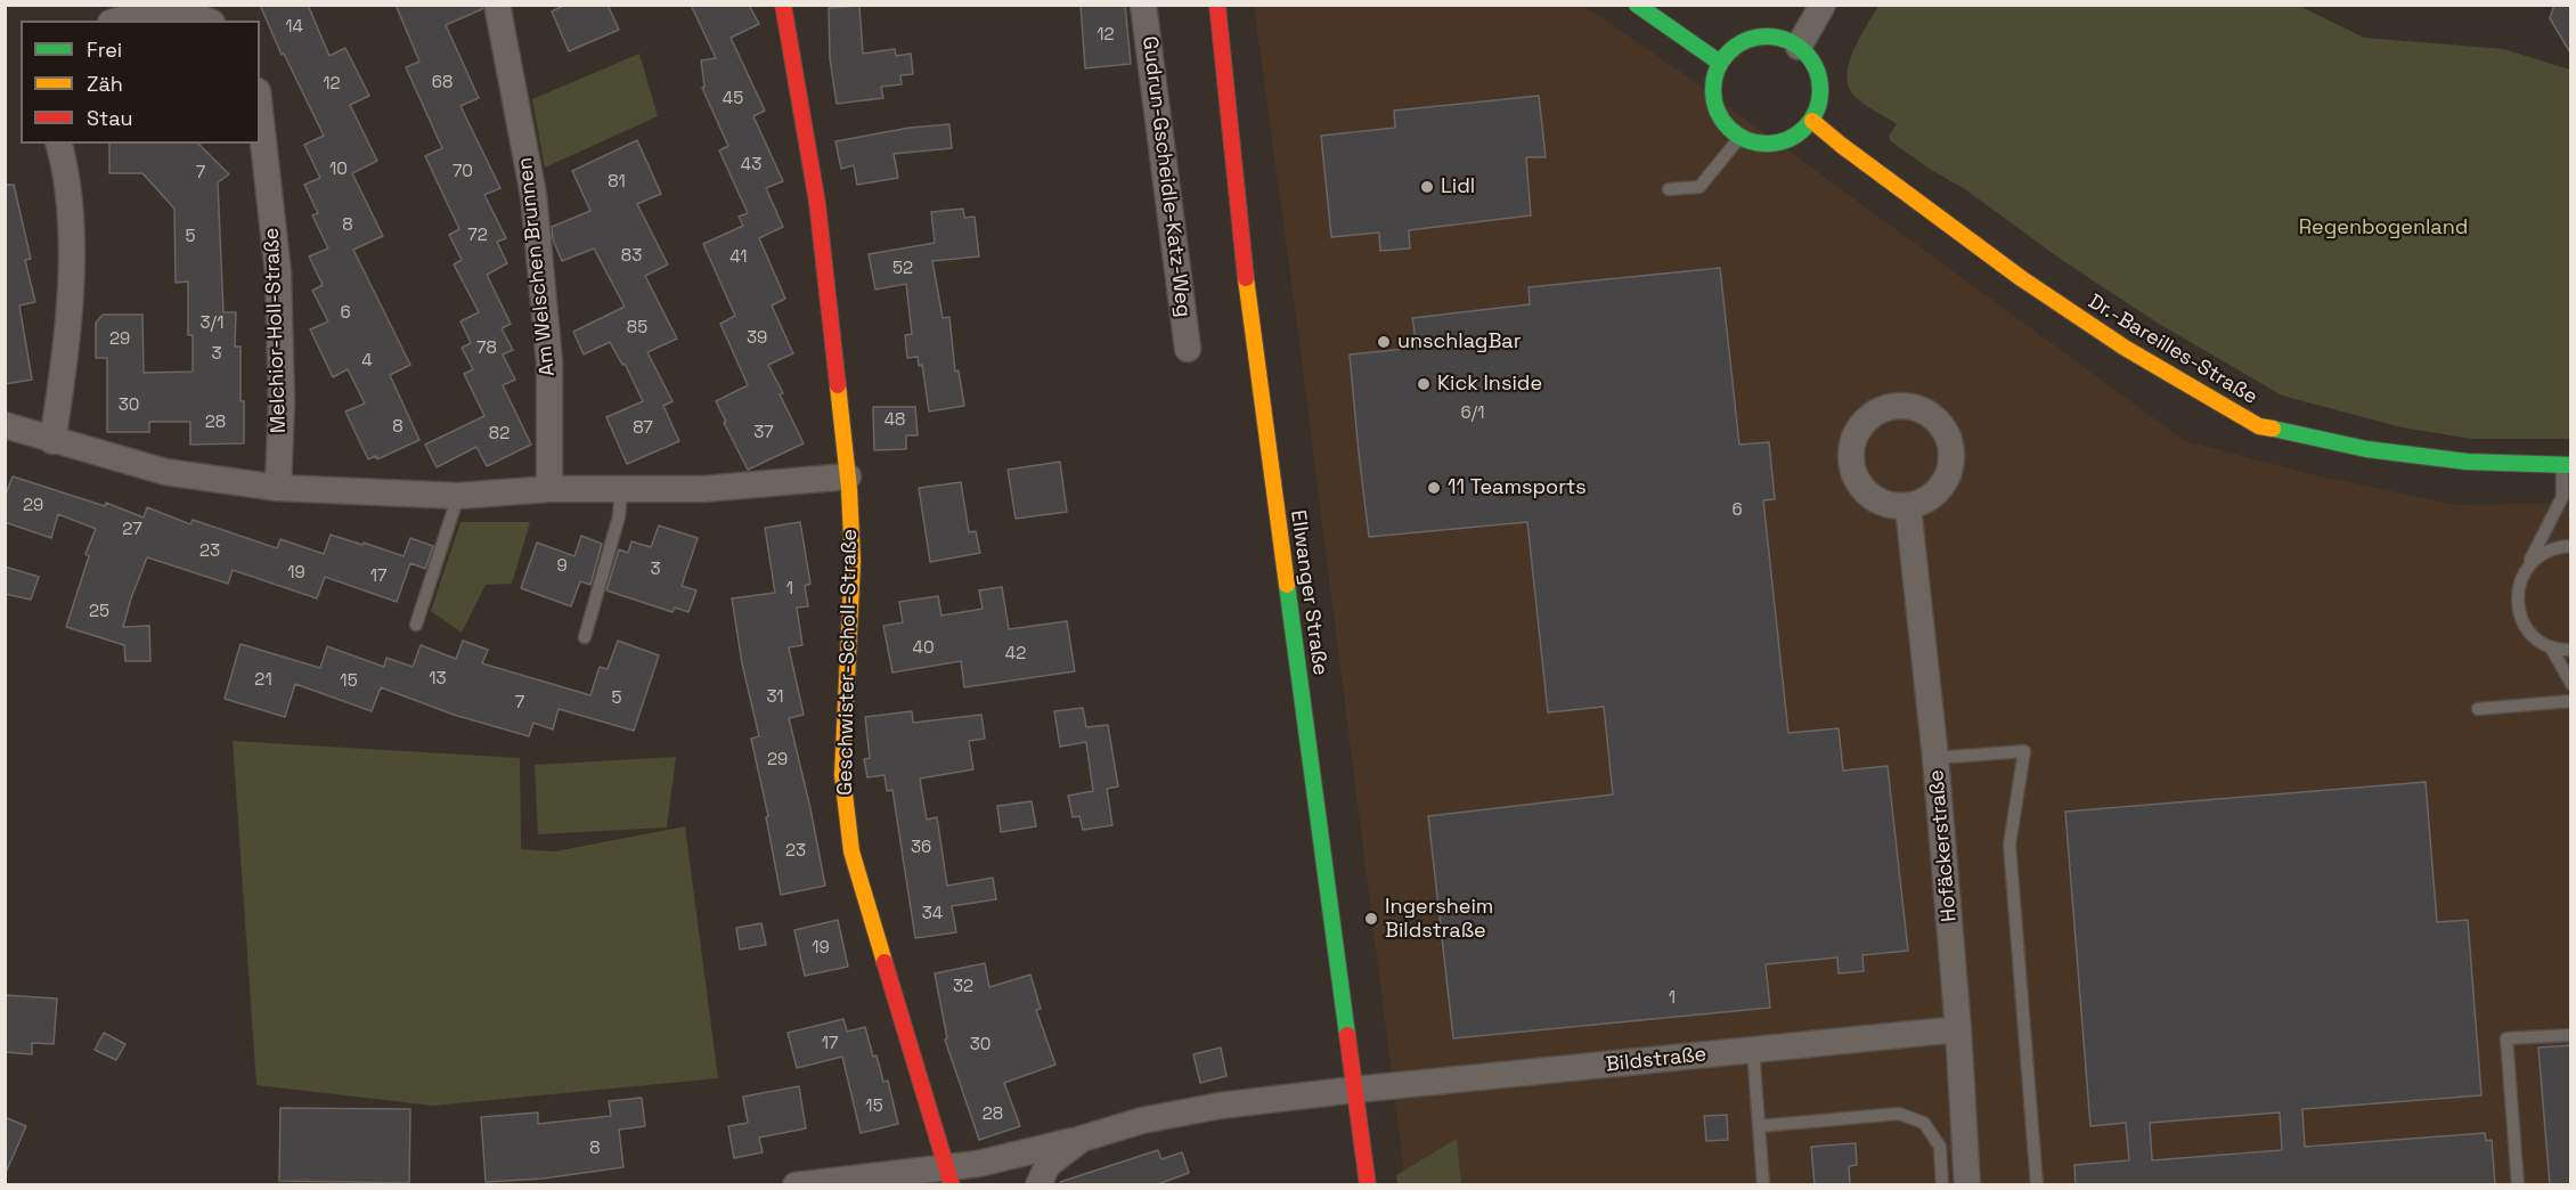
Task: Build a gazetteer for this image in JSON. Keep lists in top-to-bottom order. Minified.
{"streets":{"main road":["Dr.-Bareilles-Straße","Ellwanger Straße","Geschwister-Scholl-Straße"],"street":["Gudrun-Gscheidle-Katz-Weg","Am Welschen Brunnen","Melchior-Holl-Straße","Hofäckerstraße","Bildstraße"]},"crossings":[["Ellwanger Straße","Bildstraße"],["Hofäckerstraße","Bildstraße"]],"parks":["Regenbogenland"],"places":["Lidl","unschlagBar","Kick Inside","11 Teamsports","Ingersheim Bildstraße"],"house_numbers":["14","12","68","12","45","43","10","70","7","81","8","72","5","83","41","52","6","3/1","85","39","29","78","3","4","30","6/1","48","28","8","87","37","82","29","6","27","23","9","3","19","17","1","25","40","42","13","21","15","31","5","7","29","36","23","34","19","32","1","17","30","15","28","8"],"legend":["Frei","Zäh","Stau"]}
